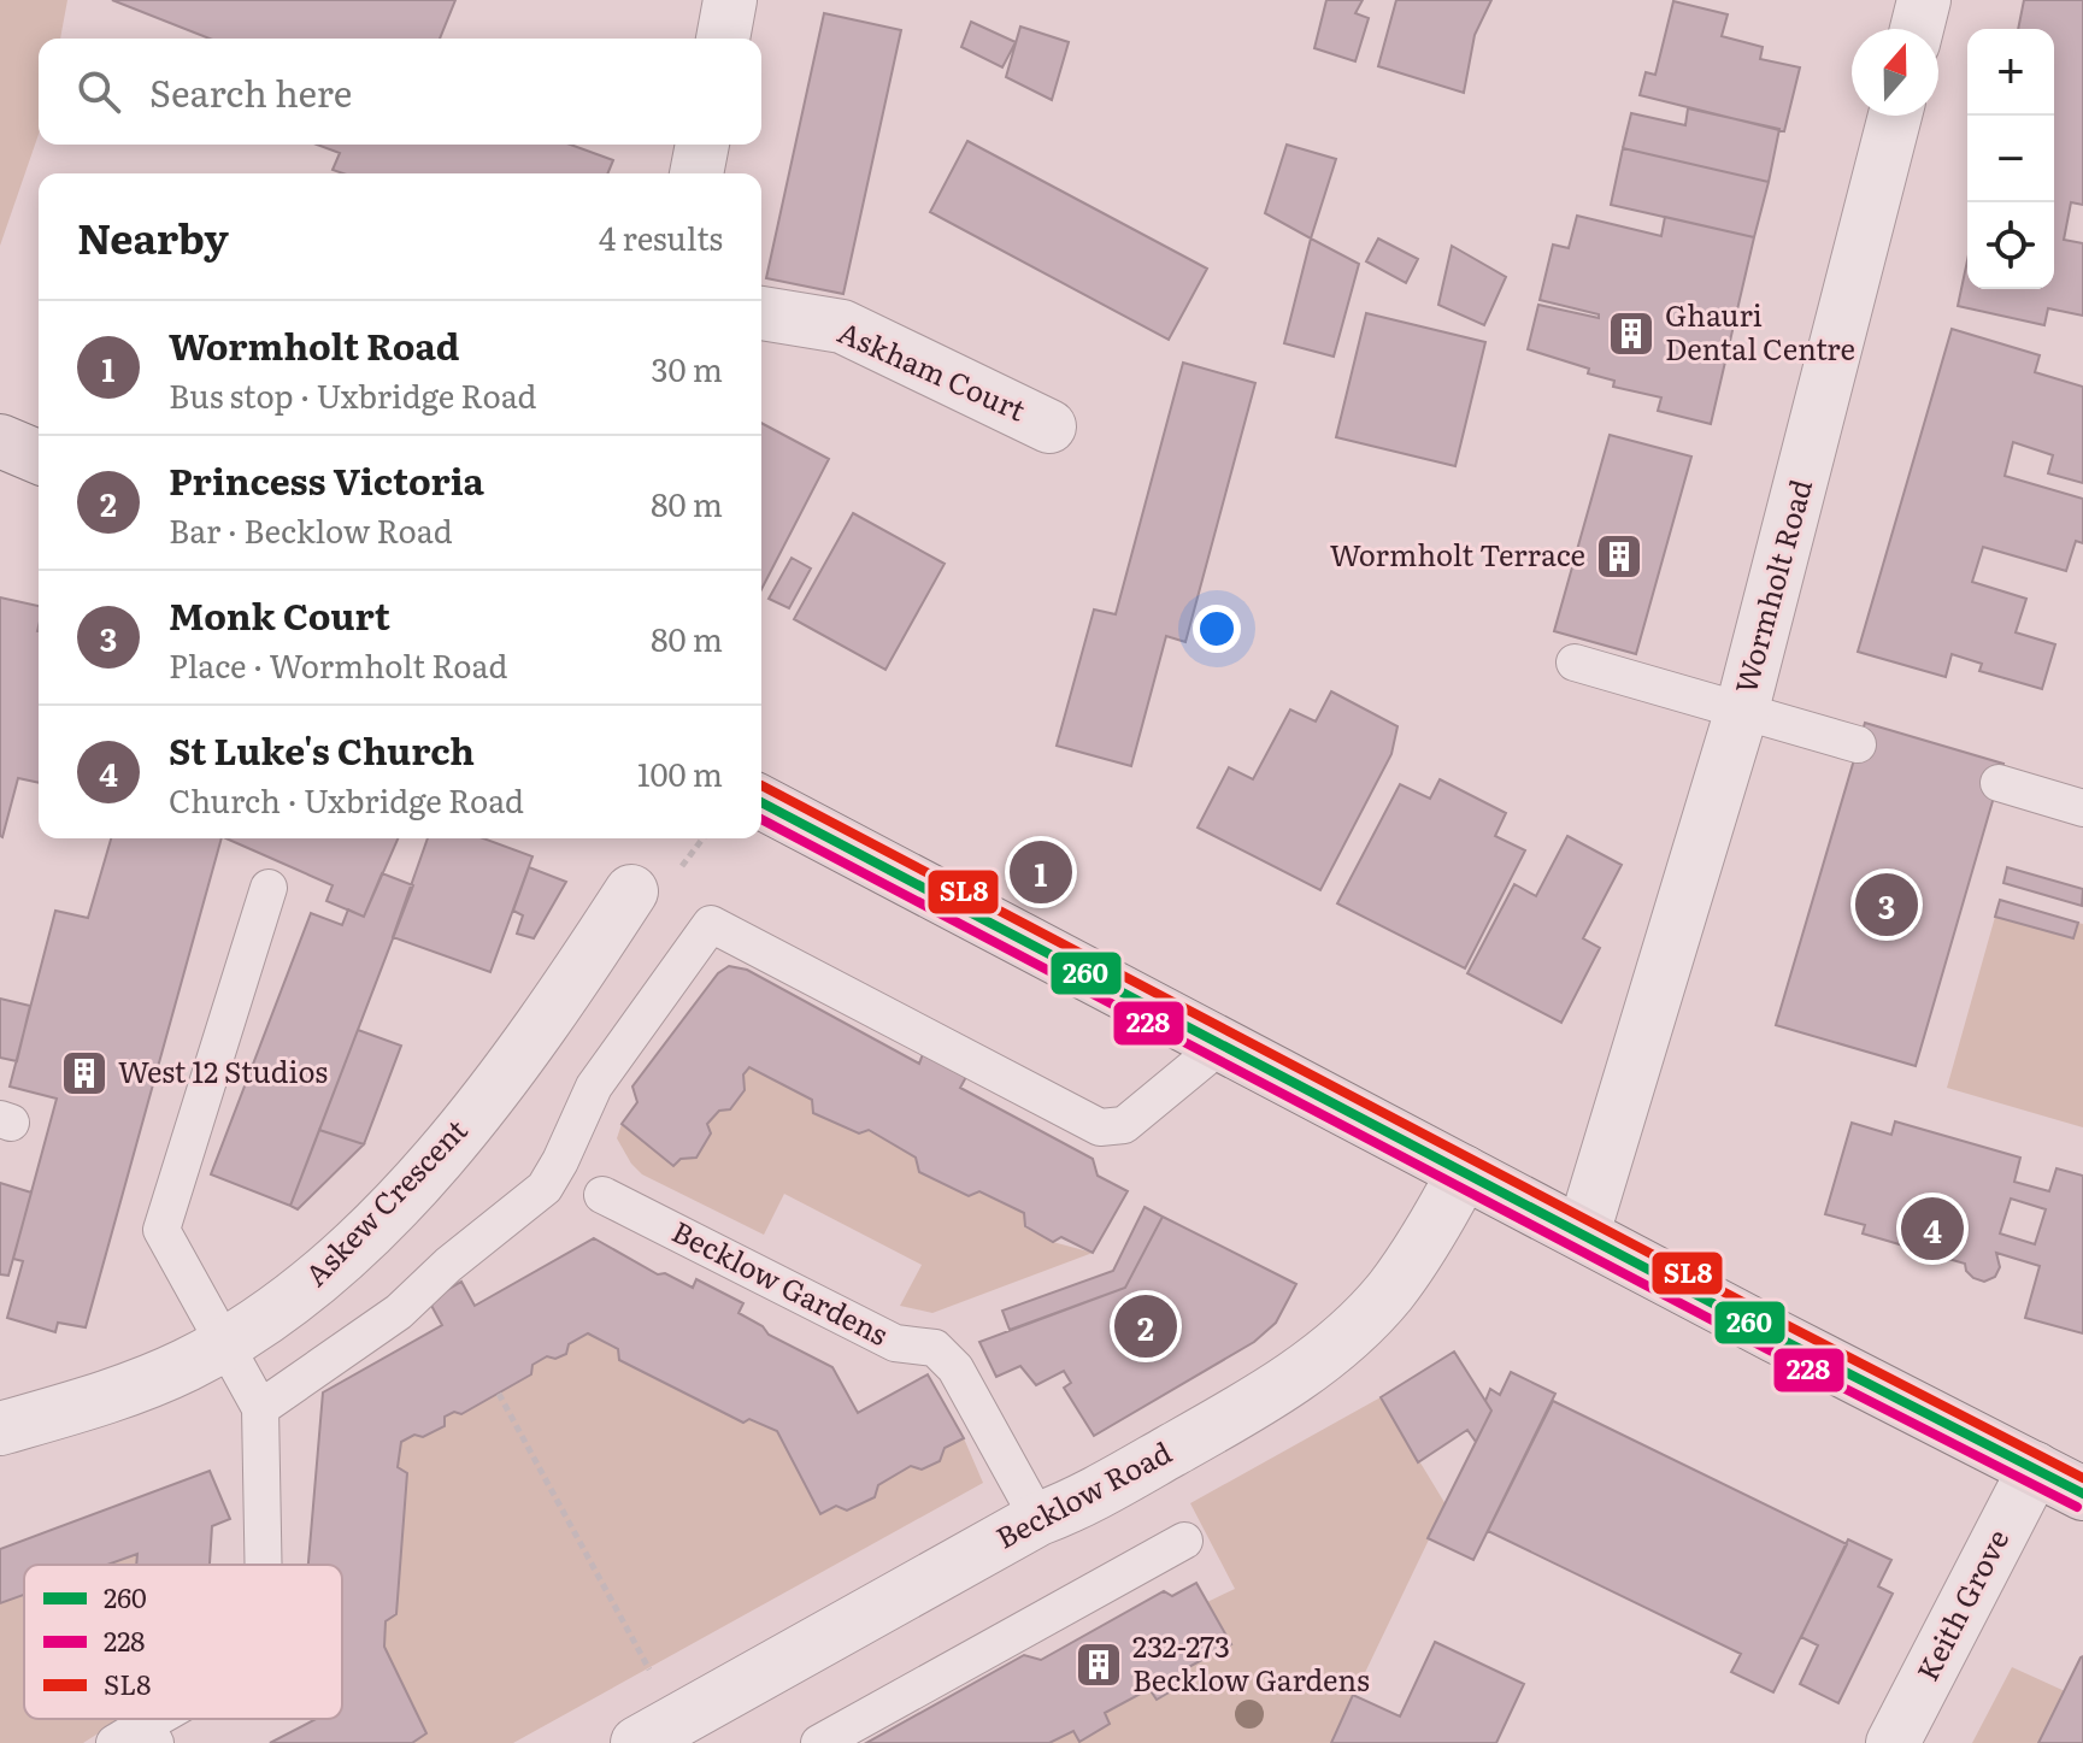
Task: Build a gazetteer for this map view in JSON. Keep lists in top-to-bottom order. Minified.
{"streets":{"street":["Askham Court","Wormholt Road","Askew Crescent","Becklow Road","Keith Grove"],"lane":["Becklow Gardens"]},"crossings":[["Becklow Gardens","Becklow Road"]],"places":{"building":["Ghauri Dental Centre","Wormholt Terrace","West 12 Studios","232-273 Becklow Gardens"]},"lines":["transit line SL8","transit line 260","transit line 228"],"legend":["260","228","SL8"],"north":"top","page":{"map_buttons":["+","−"],"search":"Search here","heading":["Nearby","4 results"],"list":[{"mark":"1","name":"Wormholt Road","note":"Bus stop · Uxbridge Road","value":"30 m"},{"mark":"2","name":"Princess Victoria","note":"Bar · Becklow Road","value":"80 m"},{"mark":"3","name":"Monk Court","note":"Place · Wormholt Road","value":"80 m"},{"mark":"4","name":"St Luke's Church","note":"Church · Uxbridge Road","value":"100 m"}],"pins":["1","3","4","2"]}}
